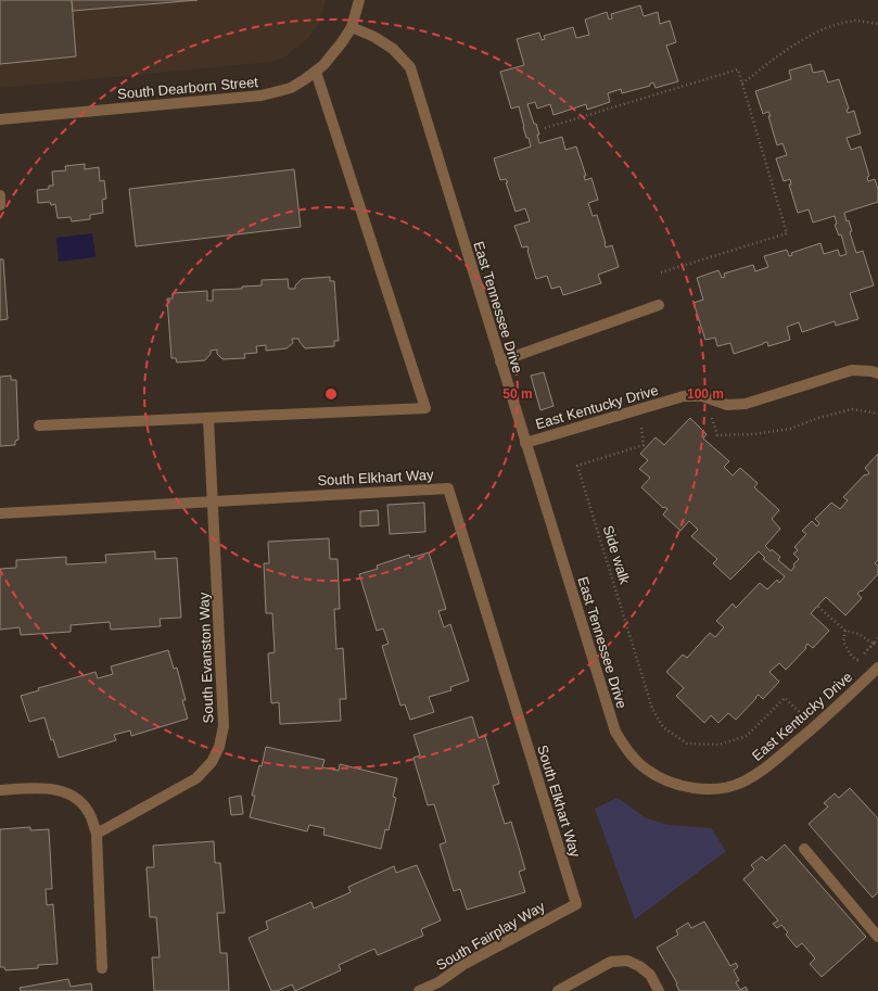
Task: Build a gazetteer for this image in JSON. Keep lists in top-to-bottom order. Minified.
{"streets":{"street":["South Dearborn Street","East Tennessee Drive","East Kentucky Drive","South Elkhart Way","South Evanston Way","South Fairplay Way"],"path":["Side walk"]},"crossings":[["South Dearborn Street","East Tennessee Drive"],["East Tennessee Drive","East Kentucky Drive"],["South Elkhart Way","South Evanston Way"],["South Elkhart Way","South Fairplay Way"]],"rings":["50 m","100 m"]}
